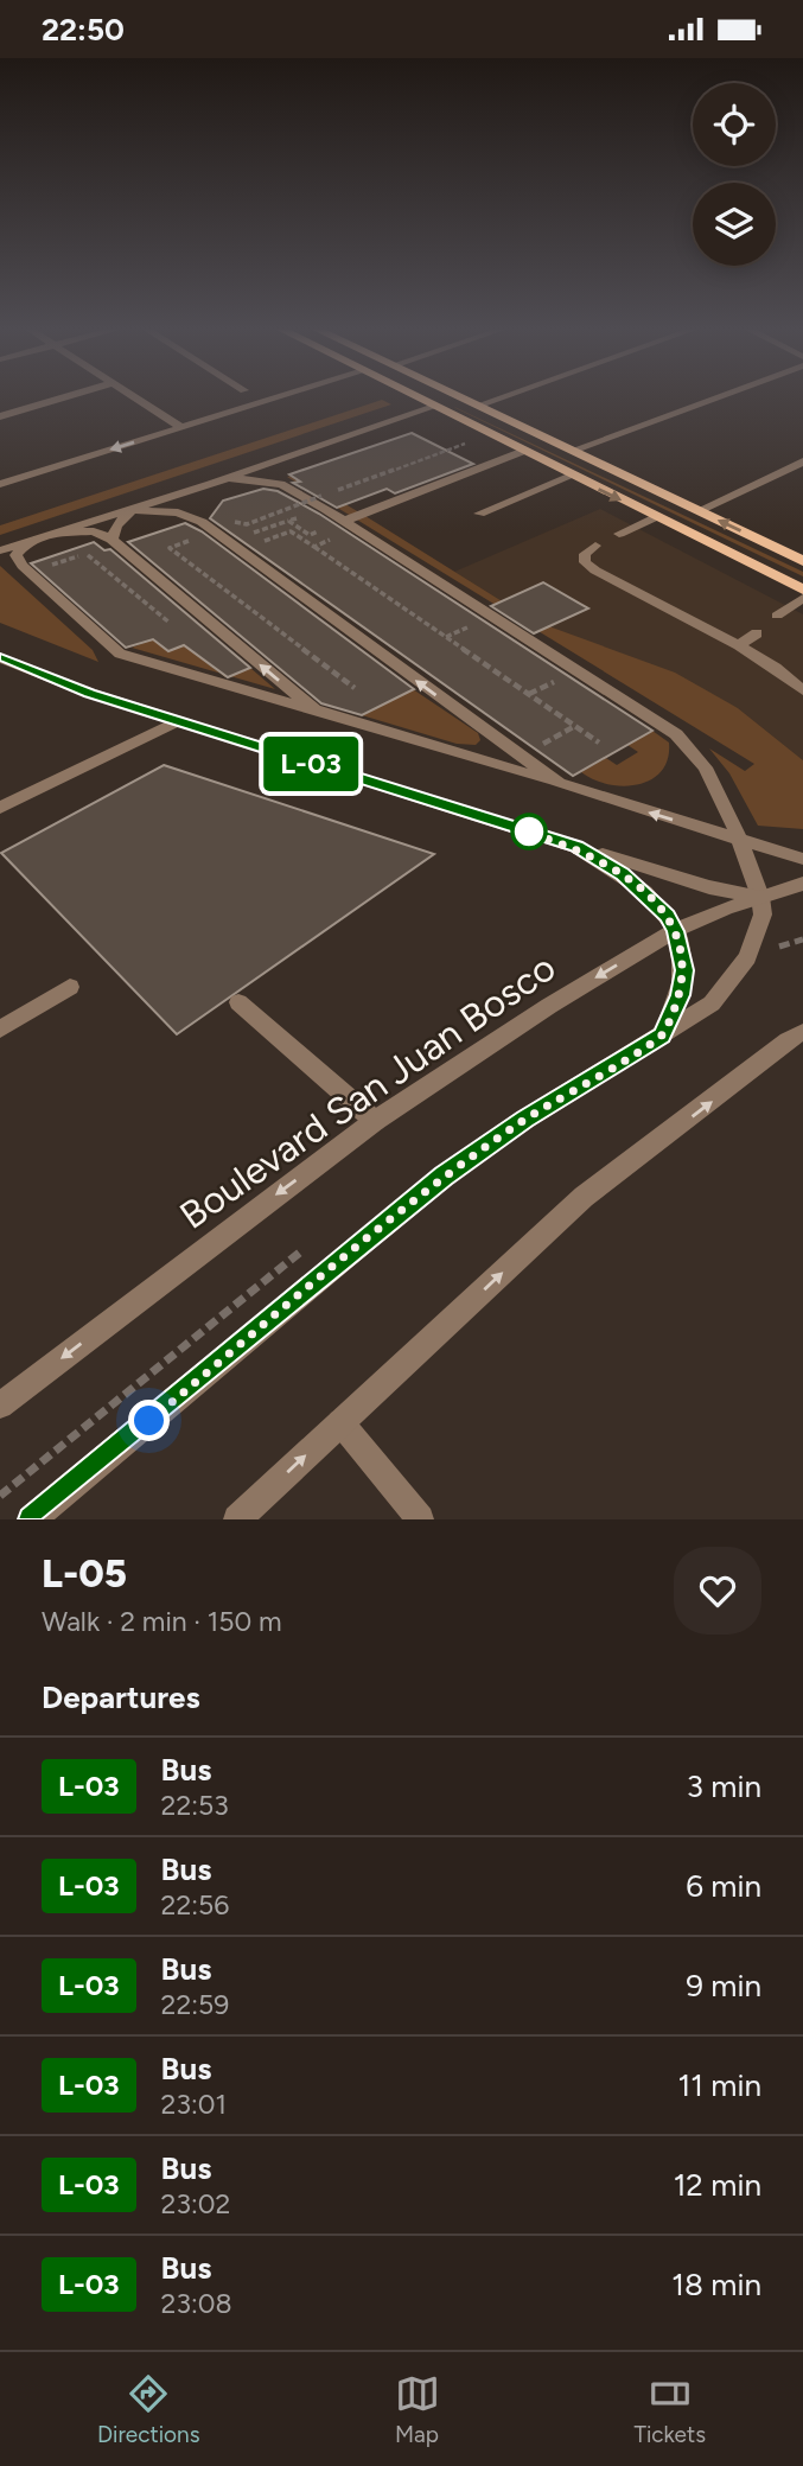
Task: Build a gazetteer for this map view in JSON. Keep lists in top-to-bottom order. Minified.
{"streets":{"street":["Boulevard San Juan Bosco"]},"lines":["bus line L-03"],"page":{"status":"22:50","on_map":"L-03","heading":[["L-05","Walk · 2 min · 150 m"],"Departures"],"list":[{"mark":"L-03","name":"Bus","note":"22:53","value":"3 min"},{"mark":"L-03","name":"Bus","note":"22:56","value":"6 min"},{"mark":"L-03","name":"Bus","note":"22:59","value":"9 min"},{"mark":"L-03","name":"Bus","note":"23:01","value":"11 min"},{"mark":"L-03","name":"Bus","note":"23:02","value":"12 min"},{"mark":"L-03","name":"Bus","note":"23:08","value":"18 min"}],"tabs":["Directions","Map","Tickets"]}}
